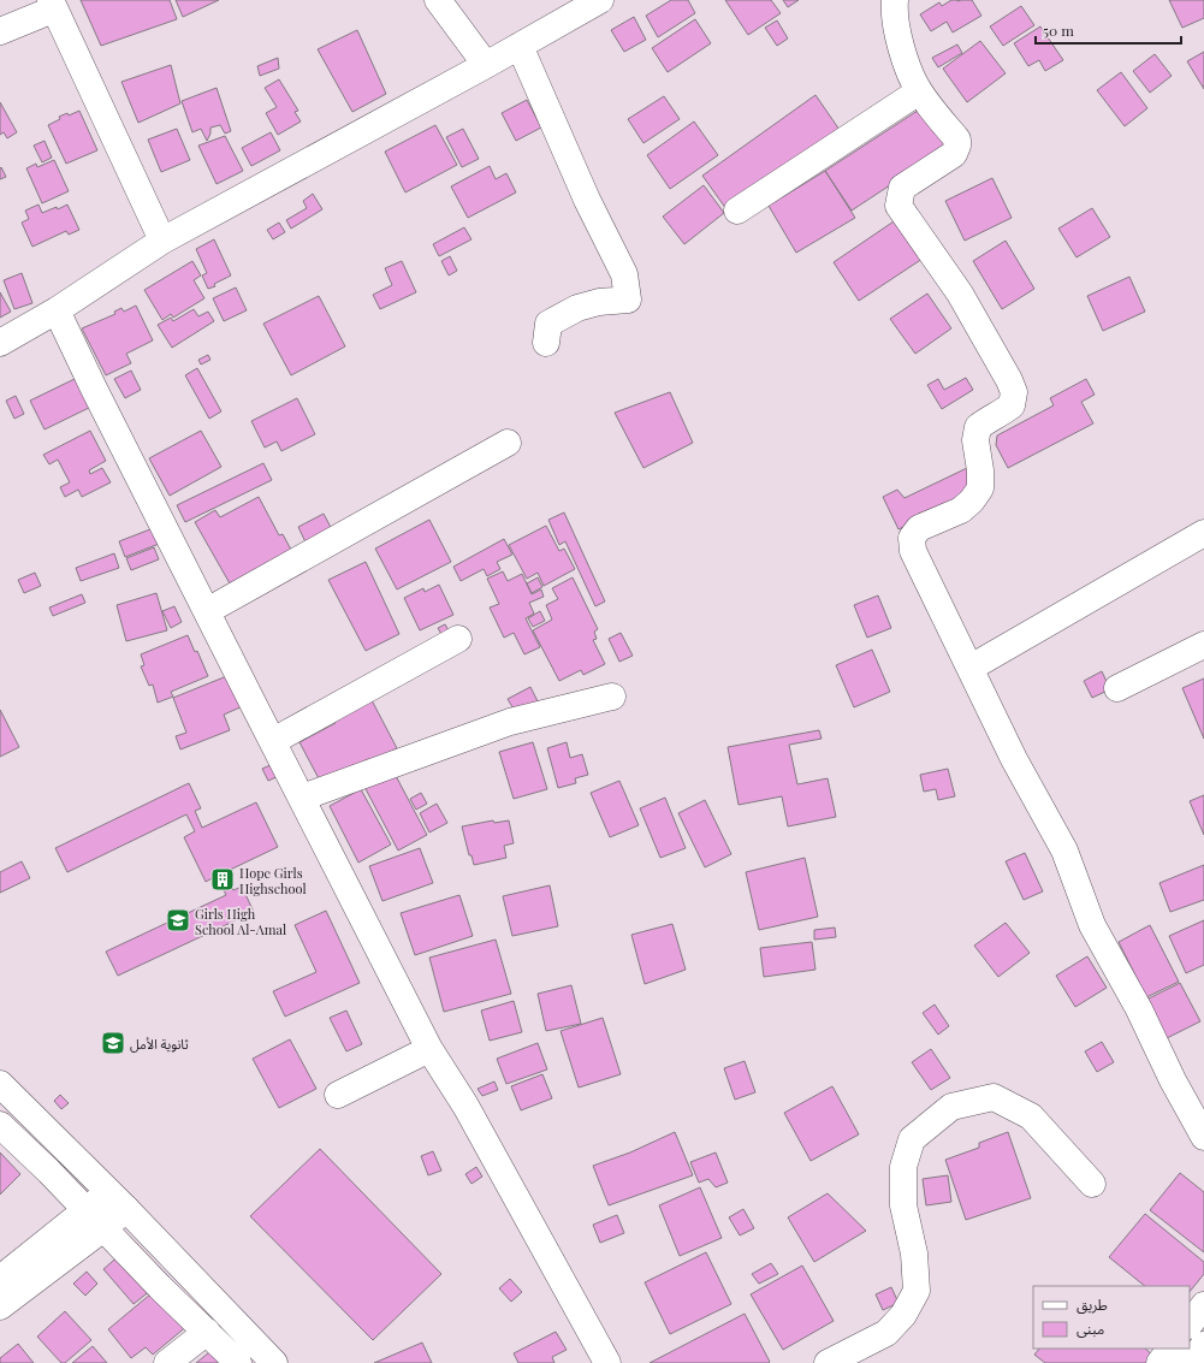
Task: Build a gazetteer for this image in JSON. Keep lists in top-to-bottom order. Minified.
{"places":{"building":["Hope Girls Highschool"],"school or university":["Girls High School Al-Amal","ثانوية الأمل"]},"legend":["طريق","مبنى"],"scale_bar":"50 m"}
